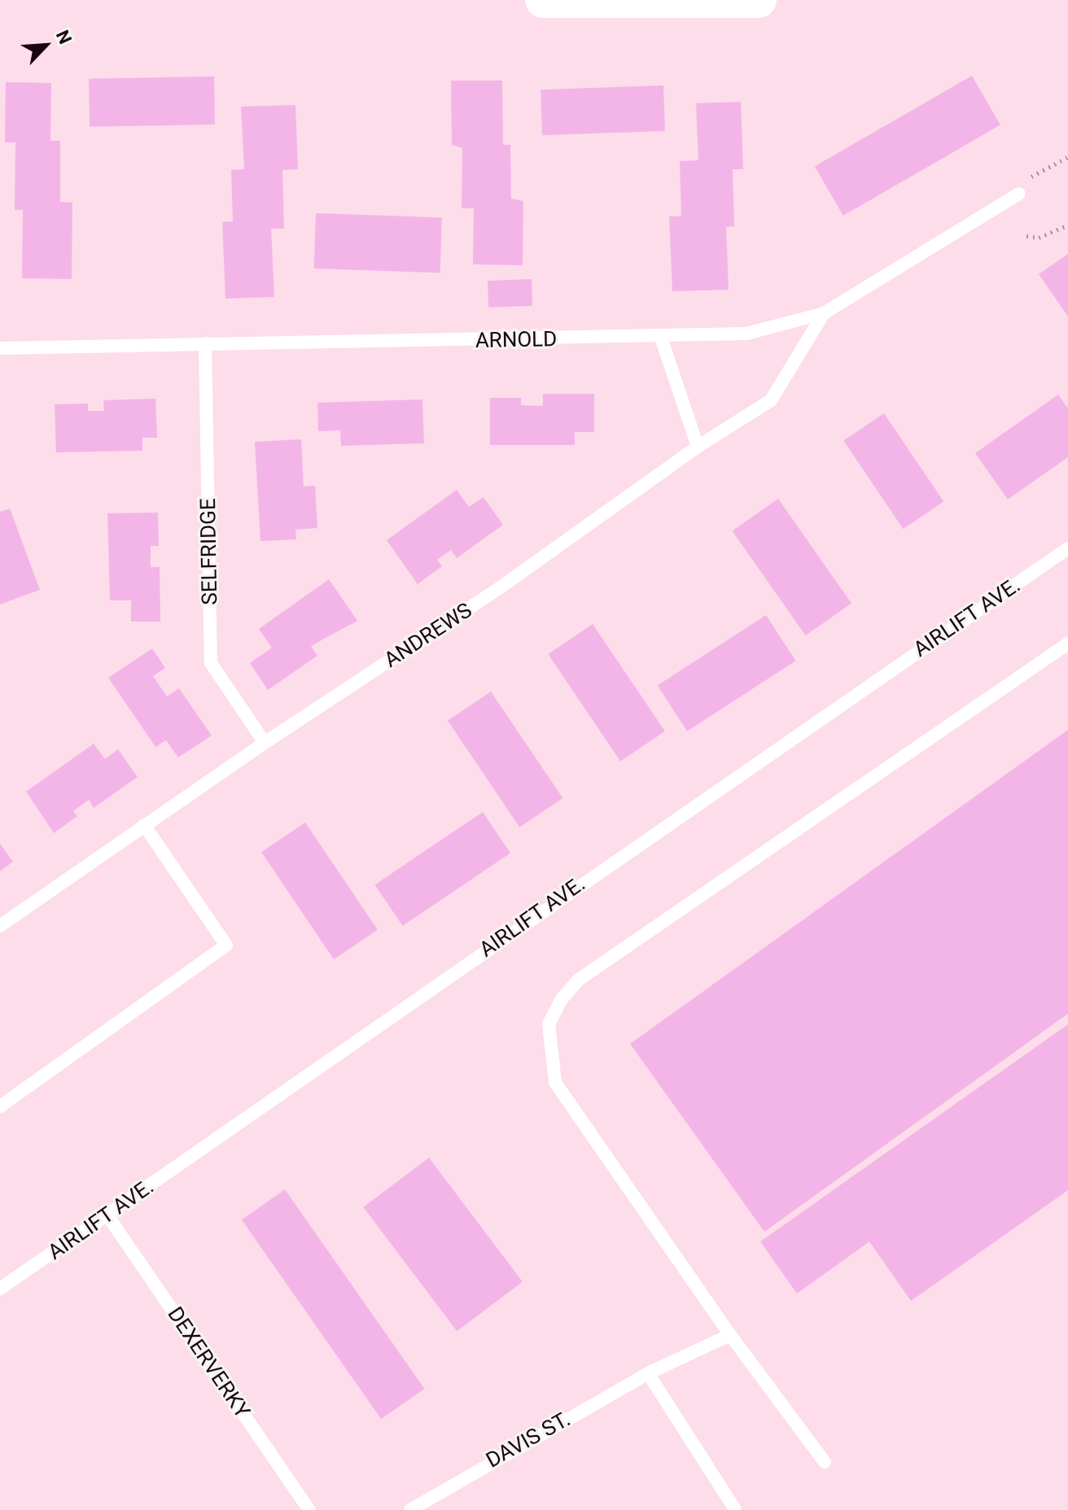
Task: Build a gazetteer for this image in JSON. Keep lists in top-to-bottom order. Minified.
{"streets":{"lane":["ARNOLD","SELFRIDGE","AIRLIFT AVE.","ANDREWS","DEXERVERKY","DAVIS ST."]},"crossings":[["ARNOLD","SELFRIDGE"],["ARNOLD","ANDREWS"],["SELFRIDGE","ANDREWS"],["AIRLIFT AVE.","DEXERVERKY"]],"north":"top right"}
